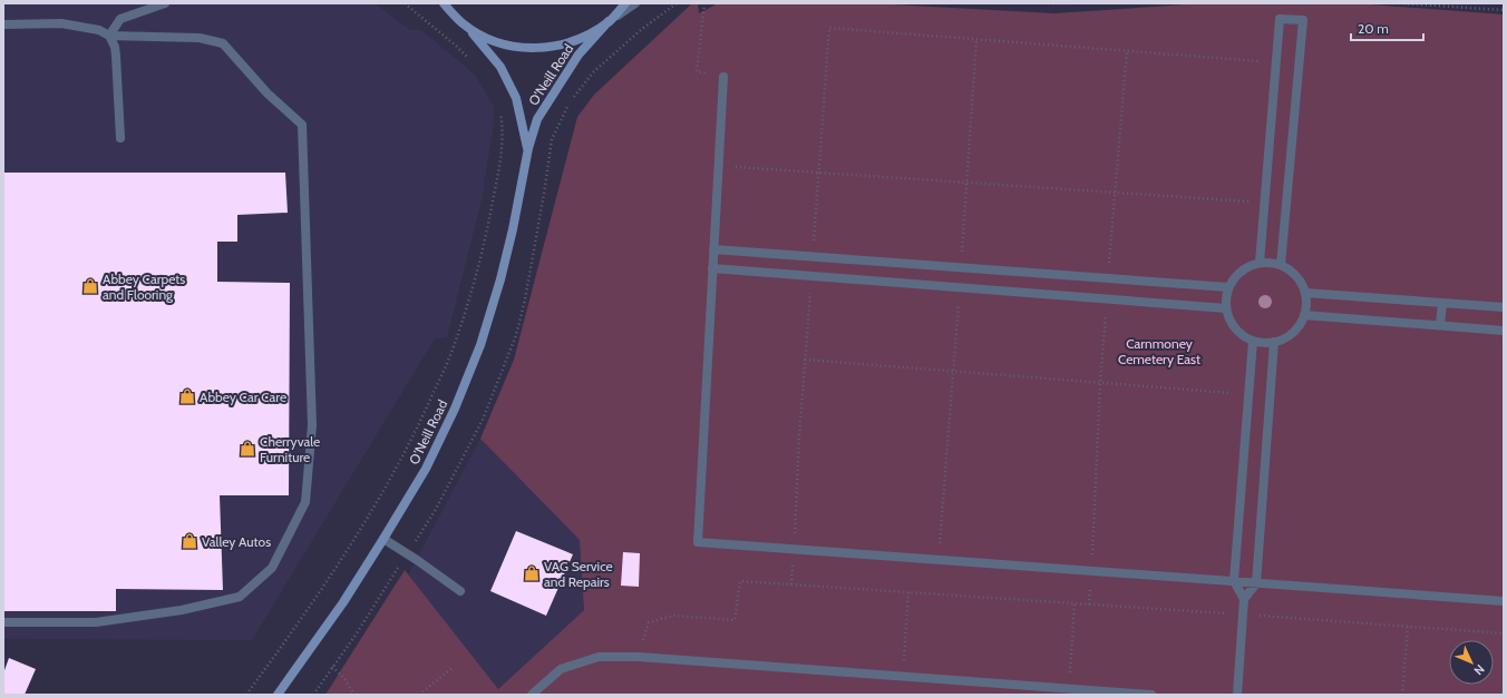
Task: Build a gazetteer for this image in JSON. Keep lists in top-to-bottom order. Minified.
{"streets":{"main road":["O'Neill Road"]},"parks":["Carnmoney Cemetery East"],"places":{"shop":["Abbey Carpets and Flooring","Abbey Car Care","Cherryvale Furniture","Valley Autos","VAG Service and Repairs"]},"scale_bar":"20 m","north":"bottom right"}
